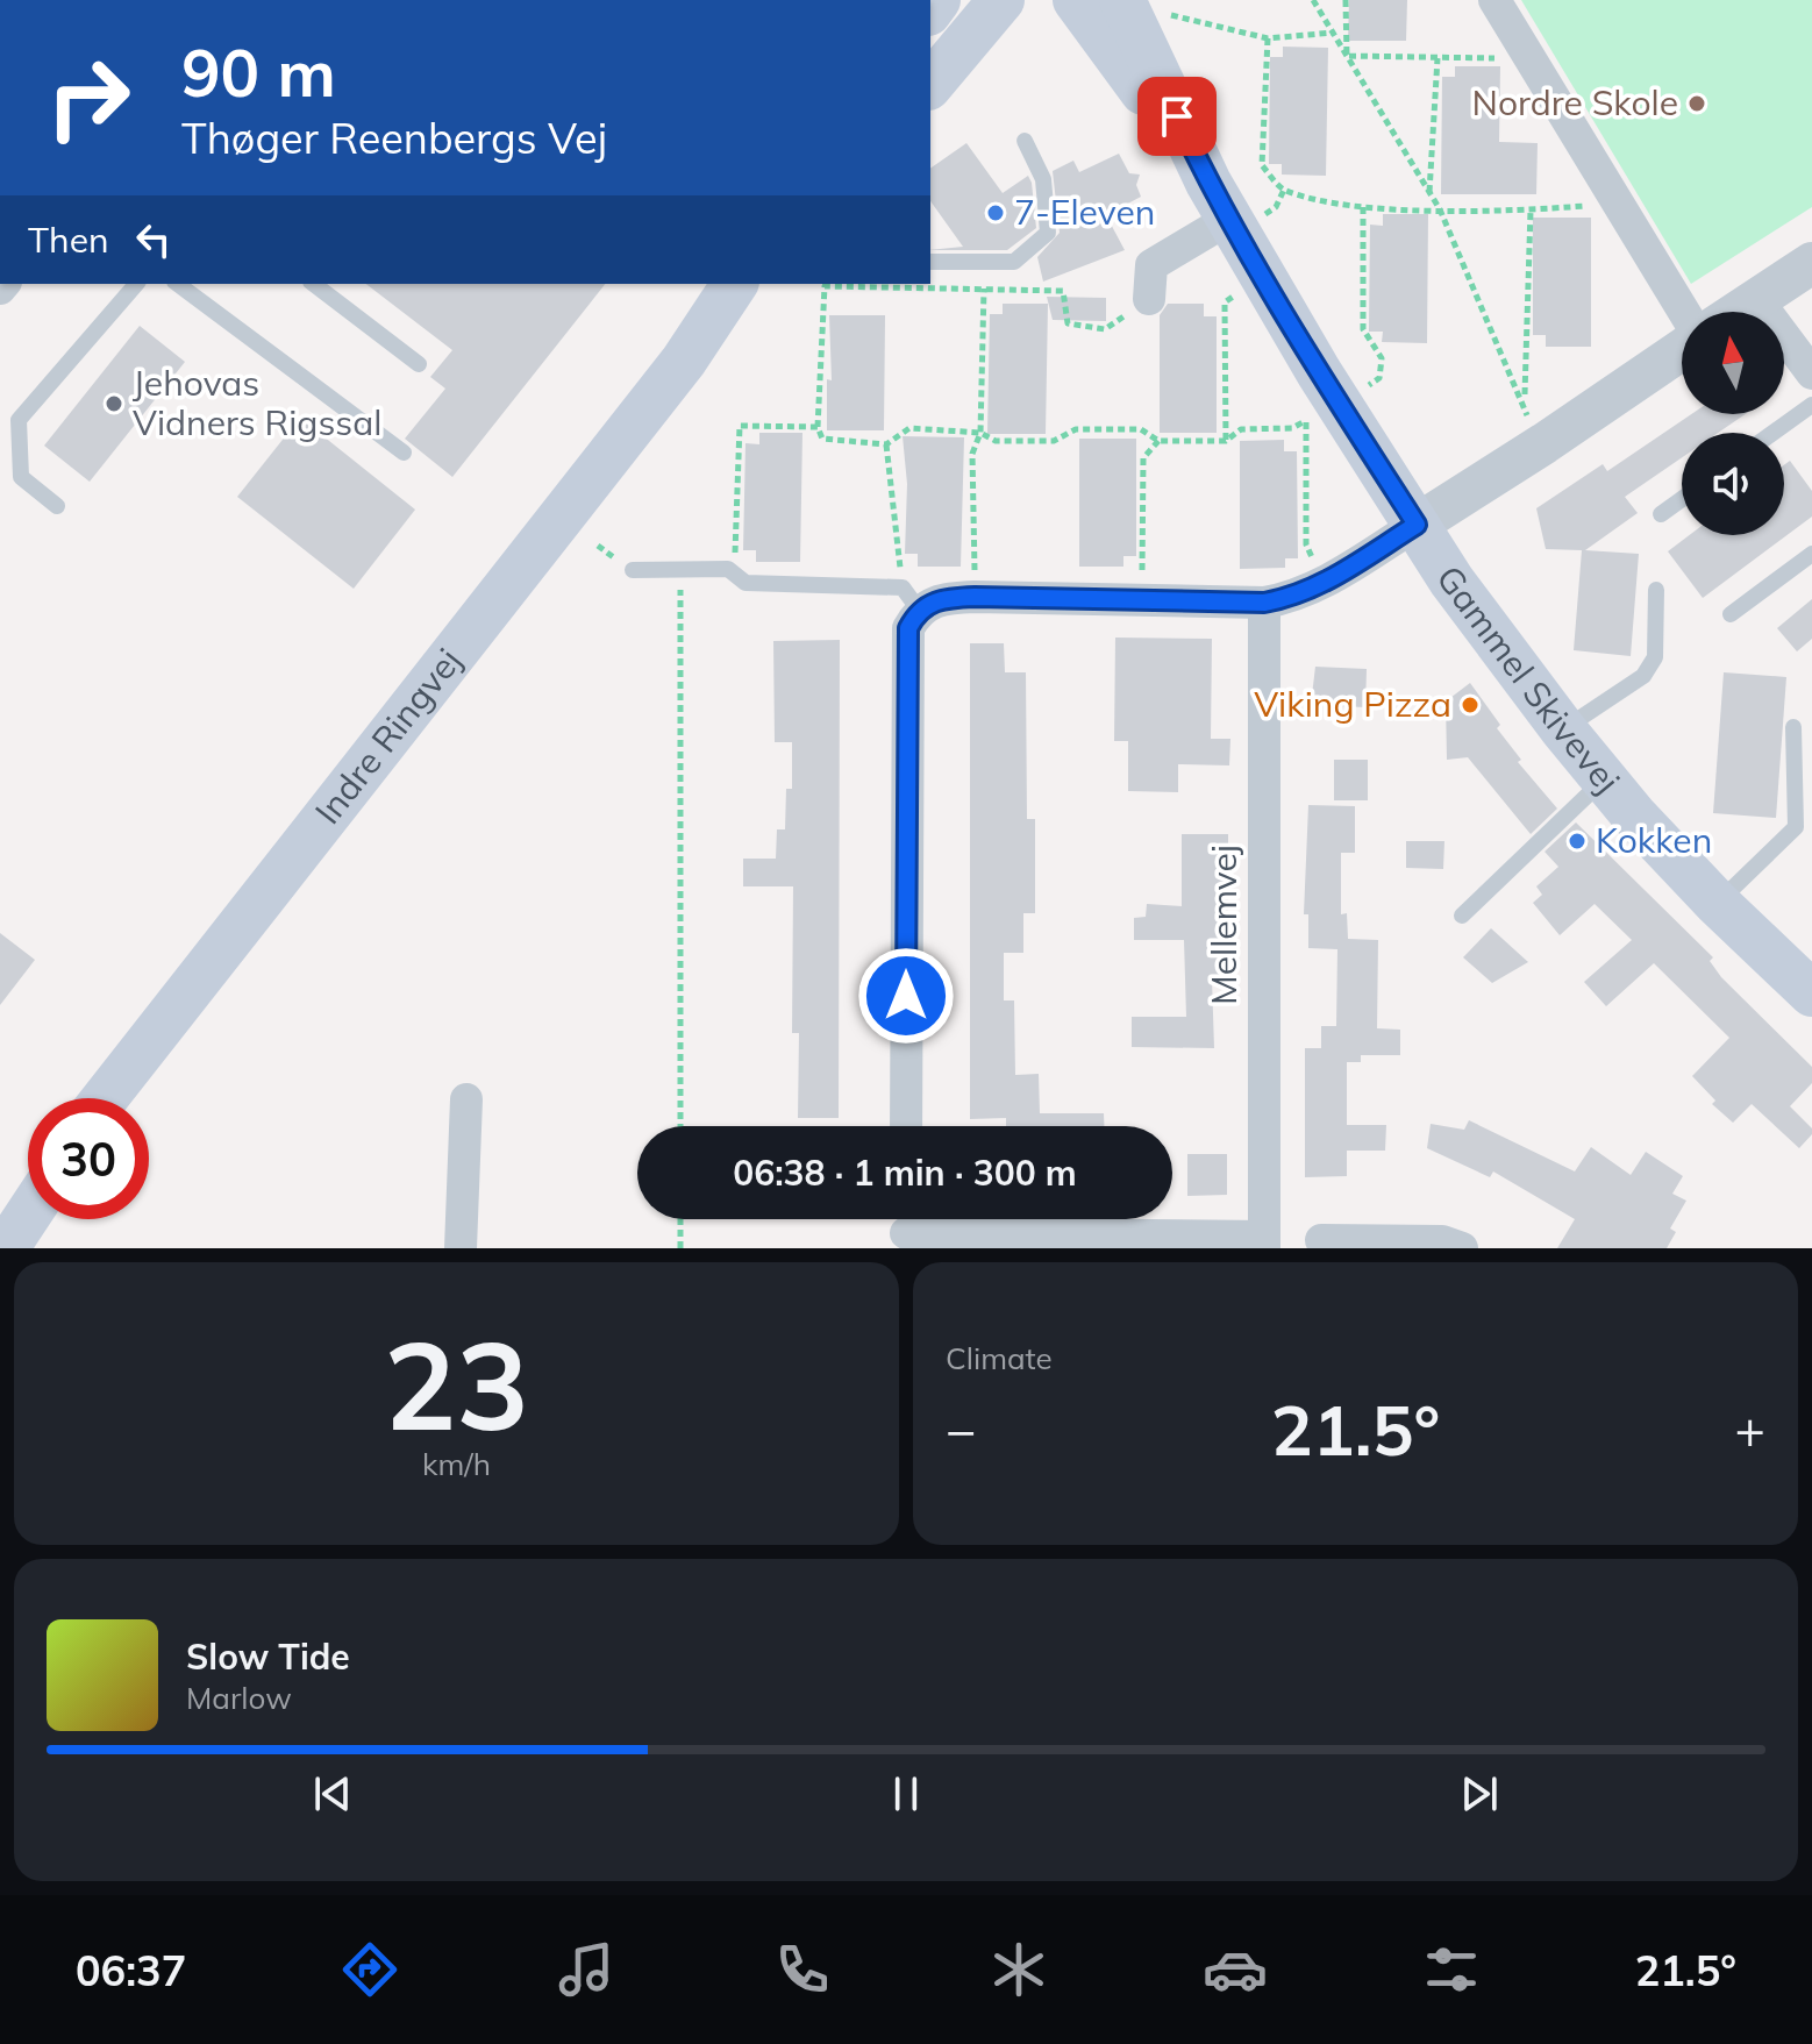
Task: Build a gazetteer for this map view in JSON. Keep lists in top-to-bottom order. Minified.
{"streets":{"main road":["Gammel Skivevej","Indre Ringvej"],"street":["Mellemvej"]},"places":["Nordre Skole","7-Eleven","Jehovas Vidners Rigssal","Viking Pizza","Kokken"],"north":"top","page":{"turn":["90 m","Thøger Reenbergs Vej"],"then":"Then","limit":"30","trip":"06:38 · 1 min · 300 m","tile":[["23","km/h"],"Climate"],"heat":["−","21.5°","+"],"song":["Slow Tide","Marlow"],"tabs":["06:37","21.5°"]}}
